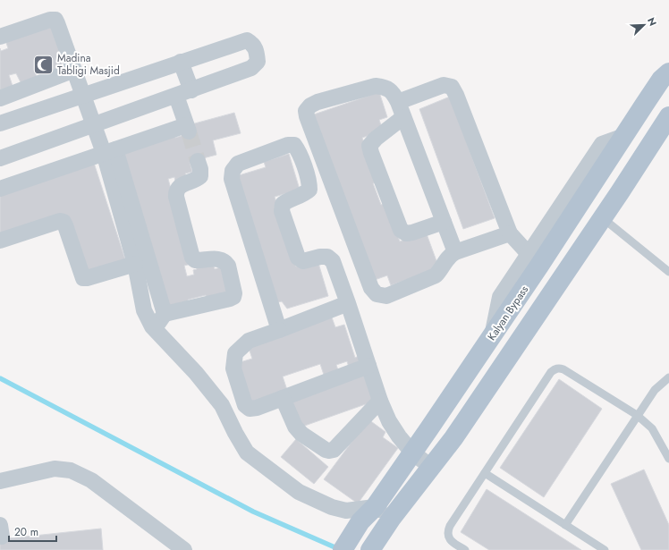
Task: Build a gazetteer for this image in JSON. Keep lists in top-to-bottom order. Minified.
{"streets":{"main road":["Kalyan Bypass"]},"places":{"mosque":["Madina Tabligi Masjid"]},"scale_bar":"20 m","north":"top right"}
